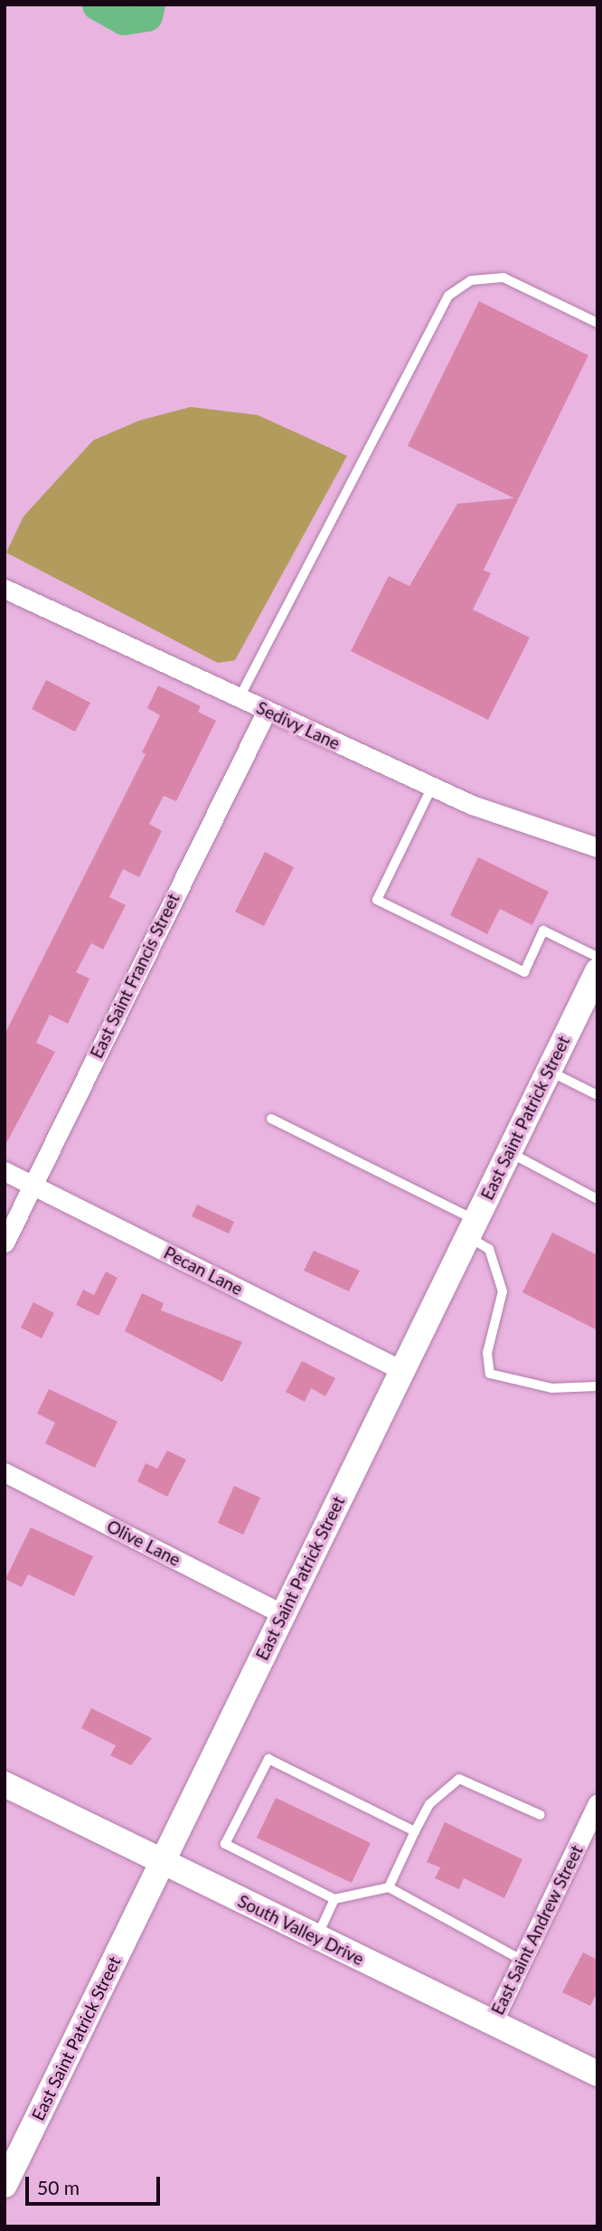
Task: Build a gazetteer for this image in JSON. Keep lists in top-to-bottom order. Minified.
{"streets":{"main road":["East Saint Patrick Street","South Valley Drive"],"street":["Sedivy Lane","East Saint Francis Street","Pecan Lane","Olive Lane","East Saint Andrew Street"]},"crossings":[["Sedivy Lane","East Saint Francis Street"],["East Saint Francis Street","Pecan Lane"],["East Saint Patrick Street","Pecan Lane"],["East Saint Patrick Street","Olive Lane"],["East Saint Patrick Street","South Valley Drive"],["South Valley Drive","East Saint Andrew Street"]],"scale_bar":"50 m"}
